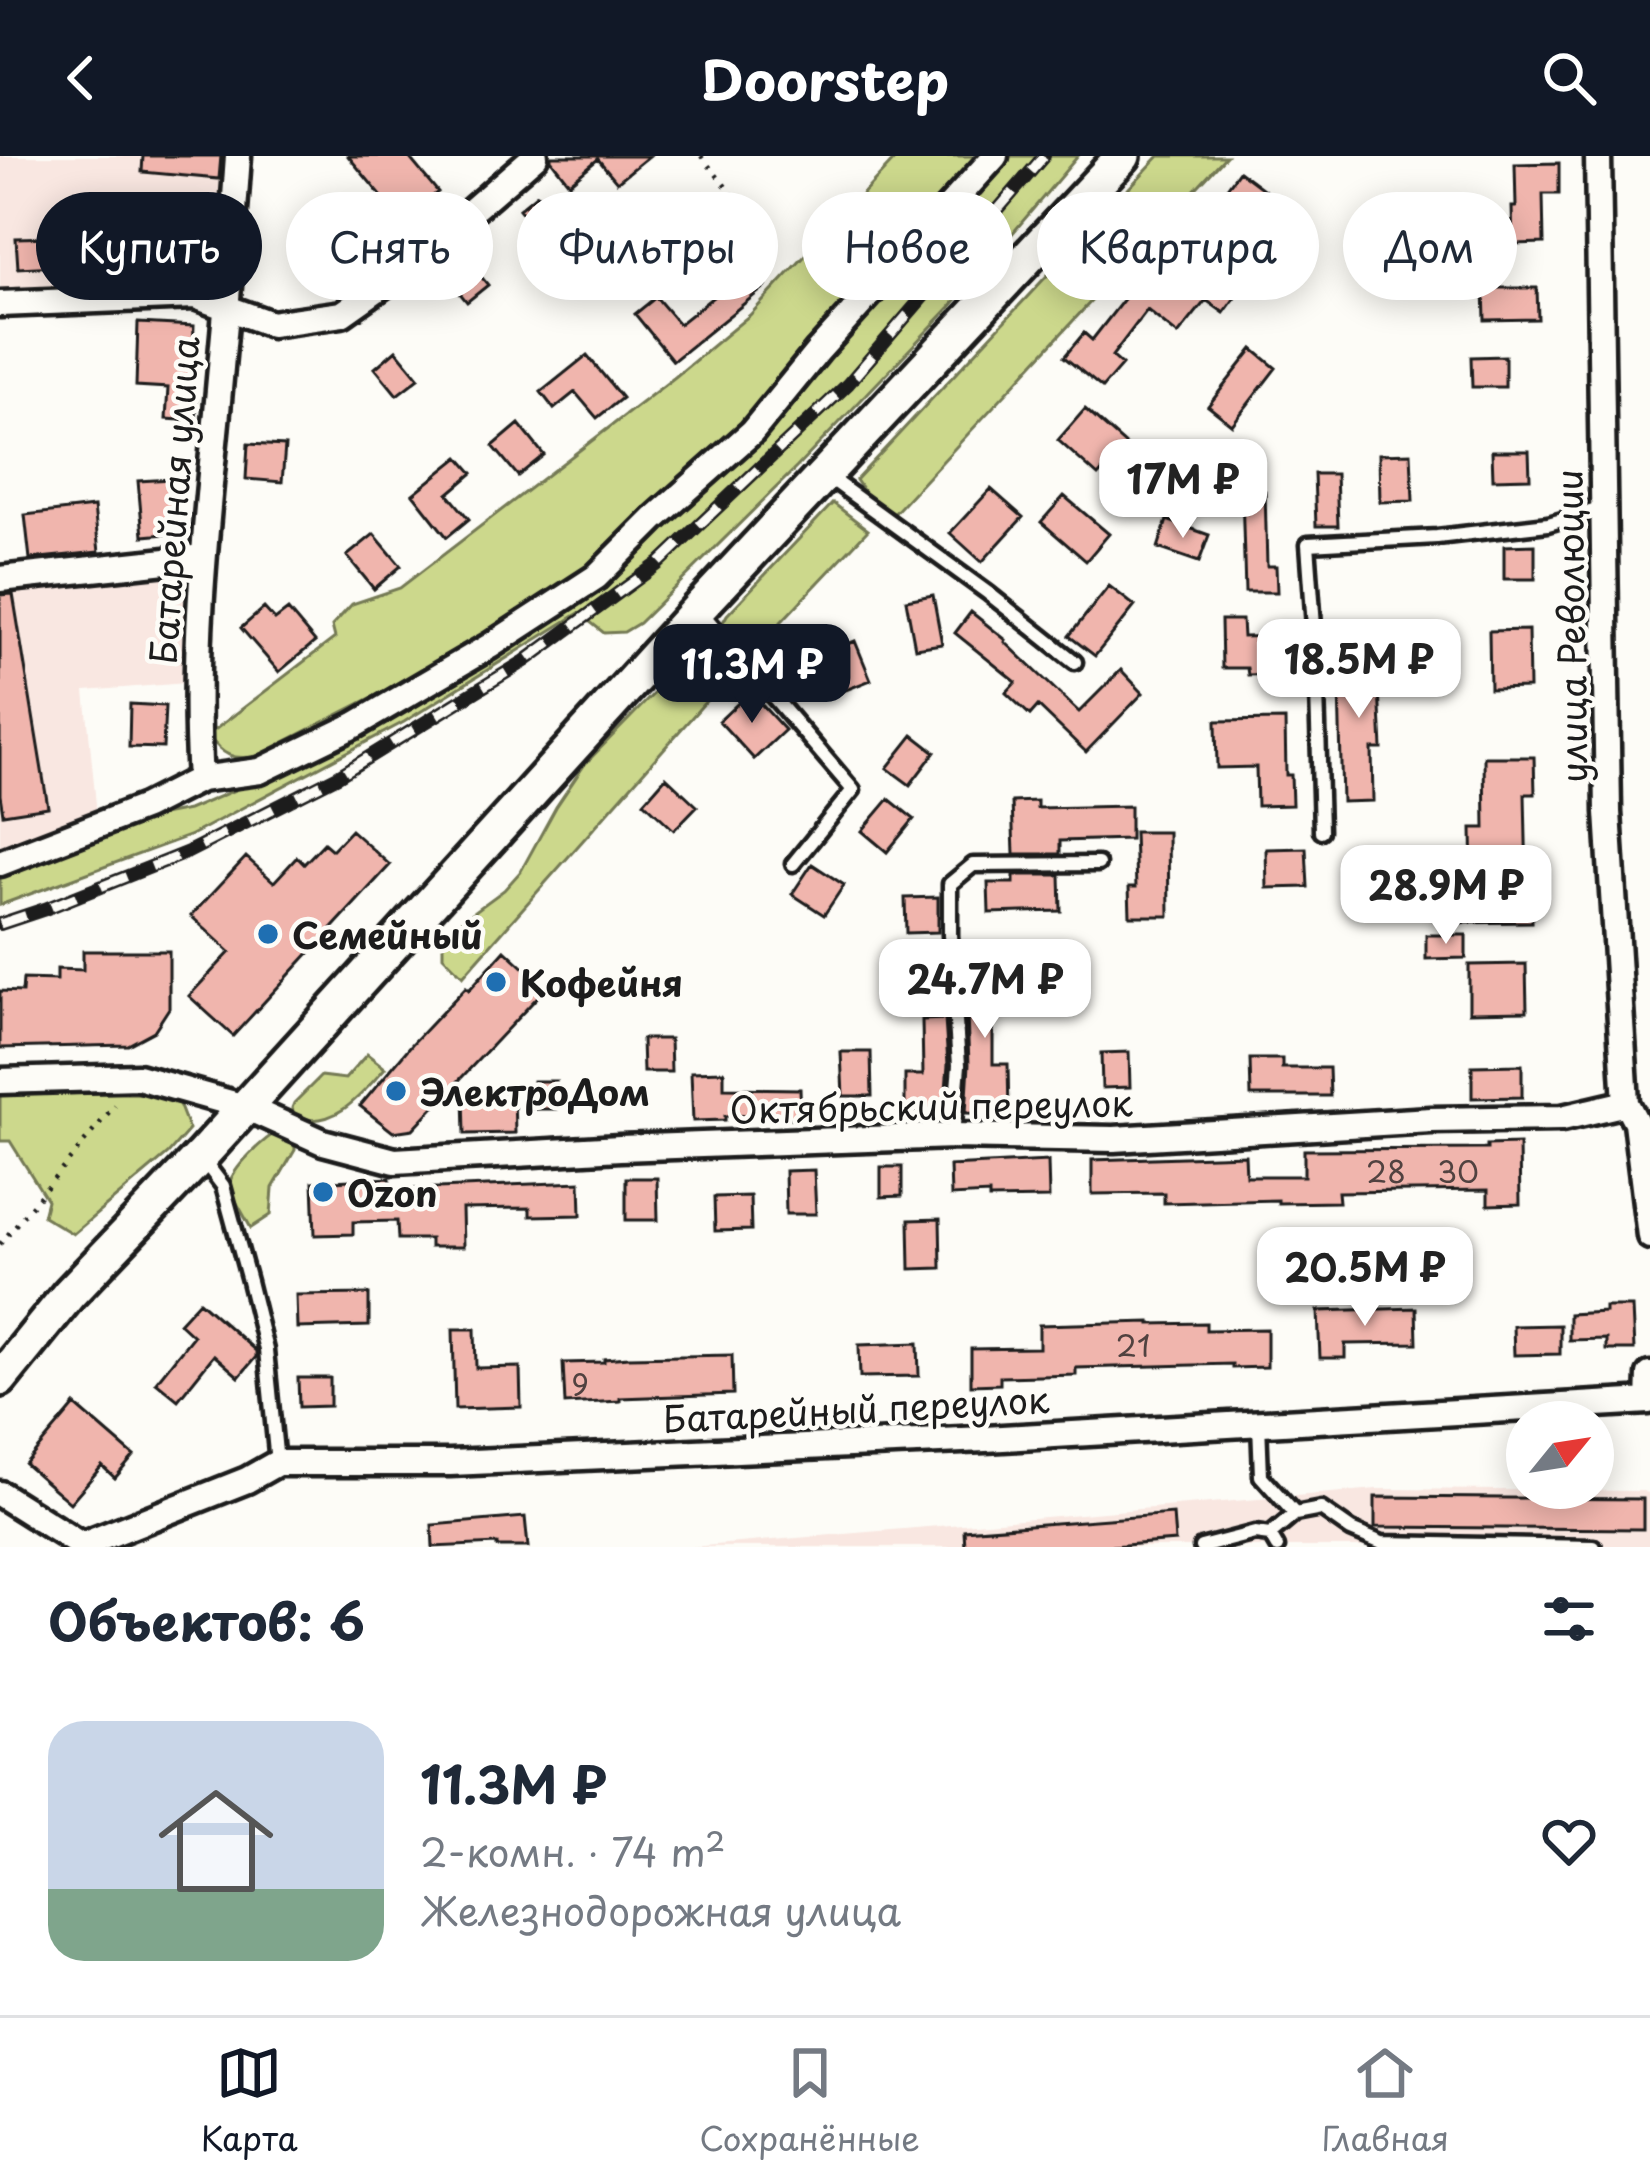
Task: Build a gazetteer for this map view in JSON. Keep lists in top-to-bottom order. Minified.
{"streets":{"street":["Батарейная улица","улица Революции","Октябрьский переулок","Батарейный переулок"]},"crossings":[["улица Революции","Октябрьский переулок"]],"places":["Семейный","Кофейня","ЭлектроДом","Ozon"],"house_numbers":["28","30","21","9"],"north":"top right","page":{"header":"Doorstep","chip":["Купить","Снять","Фильтры","Новое","Квартира","Дом"],"price":["17M ₽","18.5M ₽","11.3M ₽","28.9M ₽","24.7M ₽","20.5M ₽"],"heading":"Объектов: 6","list":[{"name":"11.3M ₽","note":"2-комн. · 74 m² · Железнодорожная улица"}],"tabs":["Карта","Сохранённые","Главная"]}}
